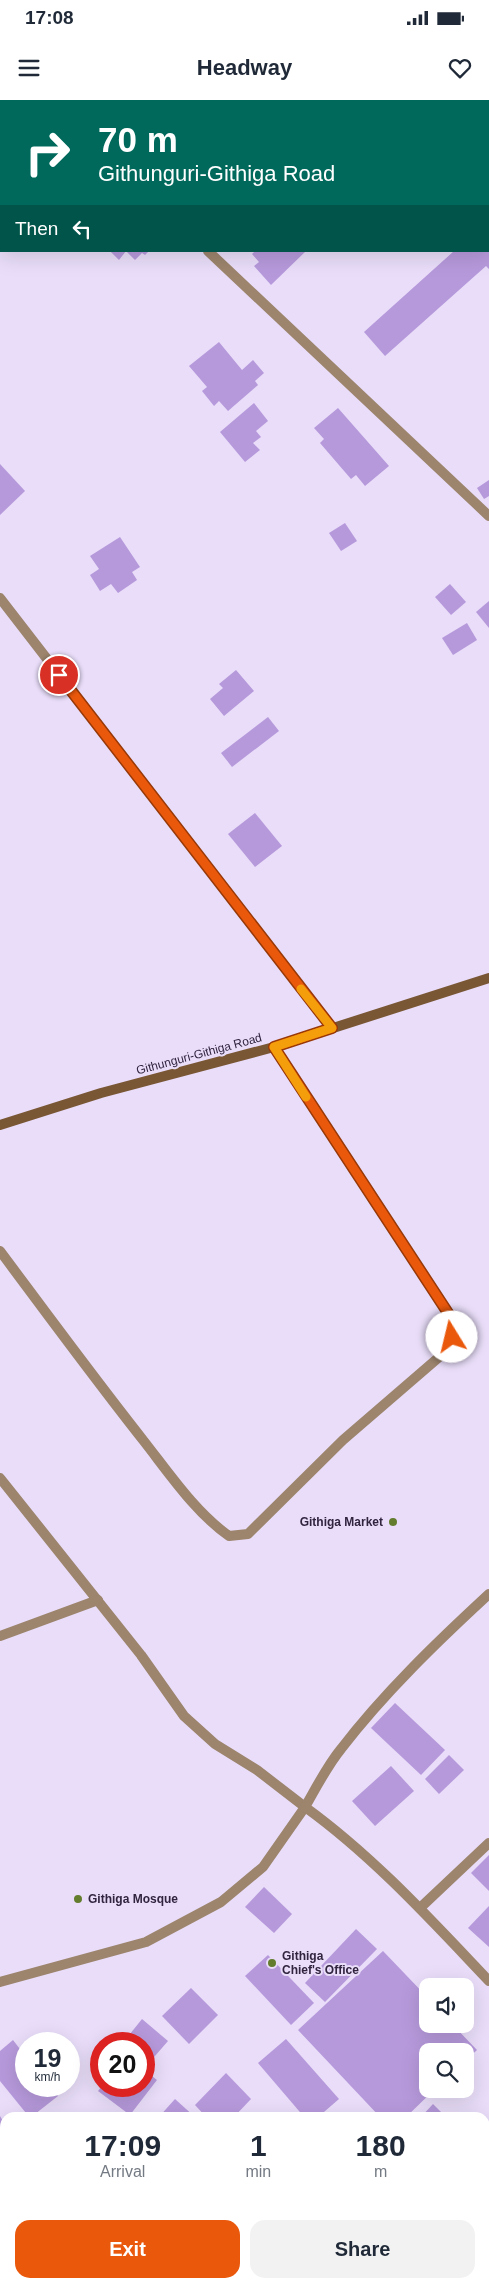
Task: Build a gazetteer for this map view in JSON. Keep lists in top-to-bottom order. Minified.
{"streets":{"street":["Githunguri-Githiga Road"]},"places":["Githiga Market","Githiga Mosque","Githiga Chief's Office"],"page":{"status":"17:08","header":"Headway","turn":["70 m","Githunguri-Githiga Road"],"then":"Then","speed":"19 km/h","limit":"20","eta":["17:09","Arrival","1","min","180","m"],"buttons":["Exit","Share"]}}
